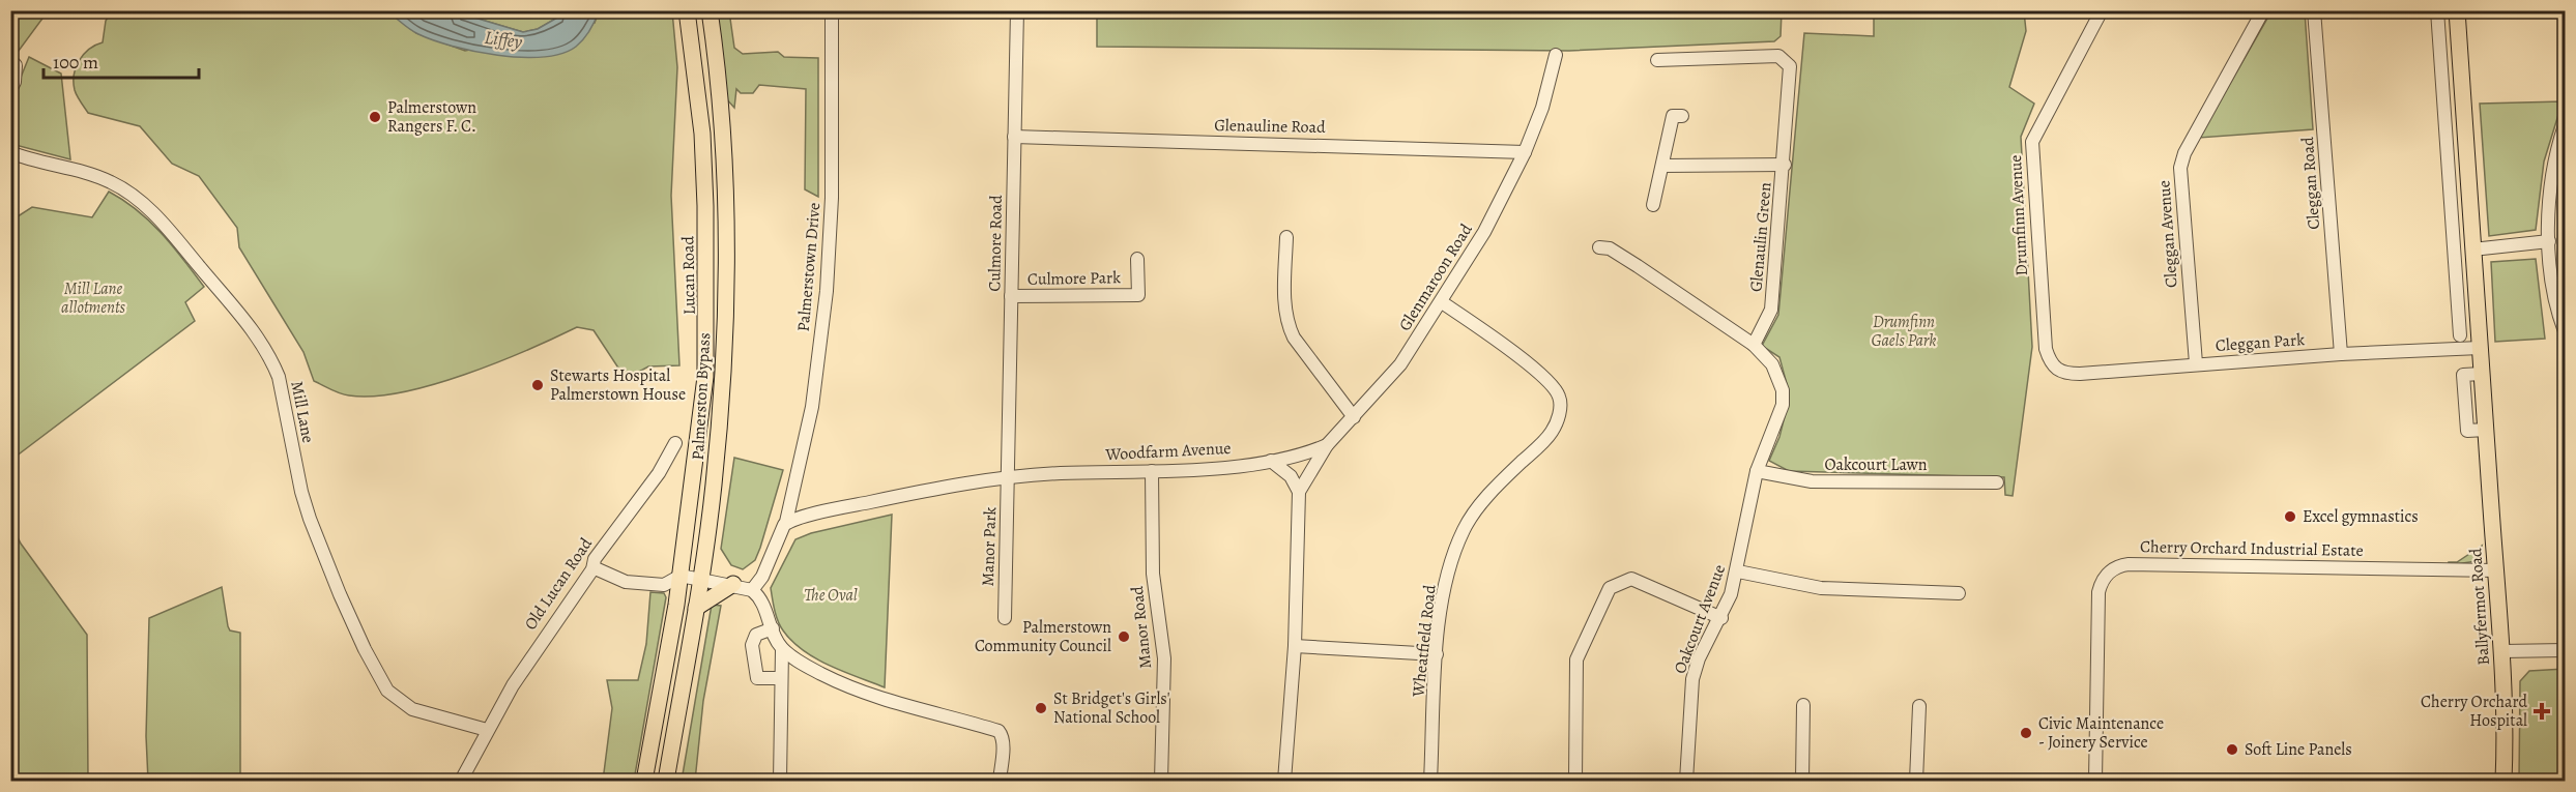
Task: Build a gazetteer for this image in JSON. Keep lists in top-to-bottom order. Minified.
{"streets":{"main road":["Lucan Road","Palmerston Bypass","Ballyfermot Road"],"street":["Glenauline Road","Cleggan Road","Drumfinn Avenue","Cleggan Avenue","Glenaulin Green","Culmore Road","Palmerstown Drive","Glenmaroon Road","Culmore Park","Cleggan Park","Mill Lane","Woodfarm Avenue","Oakcourt Lawn","Manor Park","Cherry Orchard Industrial Estate","Old Lucan Road","Oakcourt Avenue","Manor Road","Wheatfield Road"]},"crossings":[["Glenauline Road","Culmore Road"],["Glenauline Road","Glenmaroon Road"],["Cleggan Road","Cleggan Park"],["Drumfinn Avenue","Cleggan Park"],["Cleggan Avenue","Cleggan Park"],["Culmore Road","Culmore Park"],["Culmore Road","Woodfarm Avenue"],["Culmore Road","Manor Park"],["Glenmaroon Road","Woodfarm Avenue"],["Glenmaroon Road","Wheatfield Road"],["Cleggan Park","Ballyfermot Road"],["Mill Lane","Old Lucan Road"],["Woodfarm Avenue","Manor Park"],["Woodfarm Avenue","Manor Road"],["Oakcourt Lawn","Oakcourt Avenue"],["Cherry Orchard Industrial Estate","Ballyfermot Road"]],"water":["Liffey"],"parks":["Mill Lane allotments","Drumfinn Gaels Park","The Oval"],"places":{"other":["Palmerstown Rangers F. C.","Stewarts Hospital Palmerstown House","Excel gymnastics","Palmerstown Community Council","St Bridget's Girls' National School","Civic Maintenance - Joinery Service","Soft Line Panels"],"health":["Cherry Orchard Hospital"]},"scale_bar":"100 m"}
